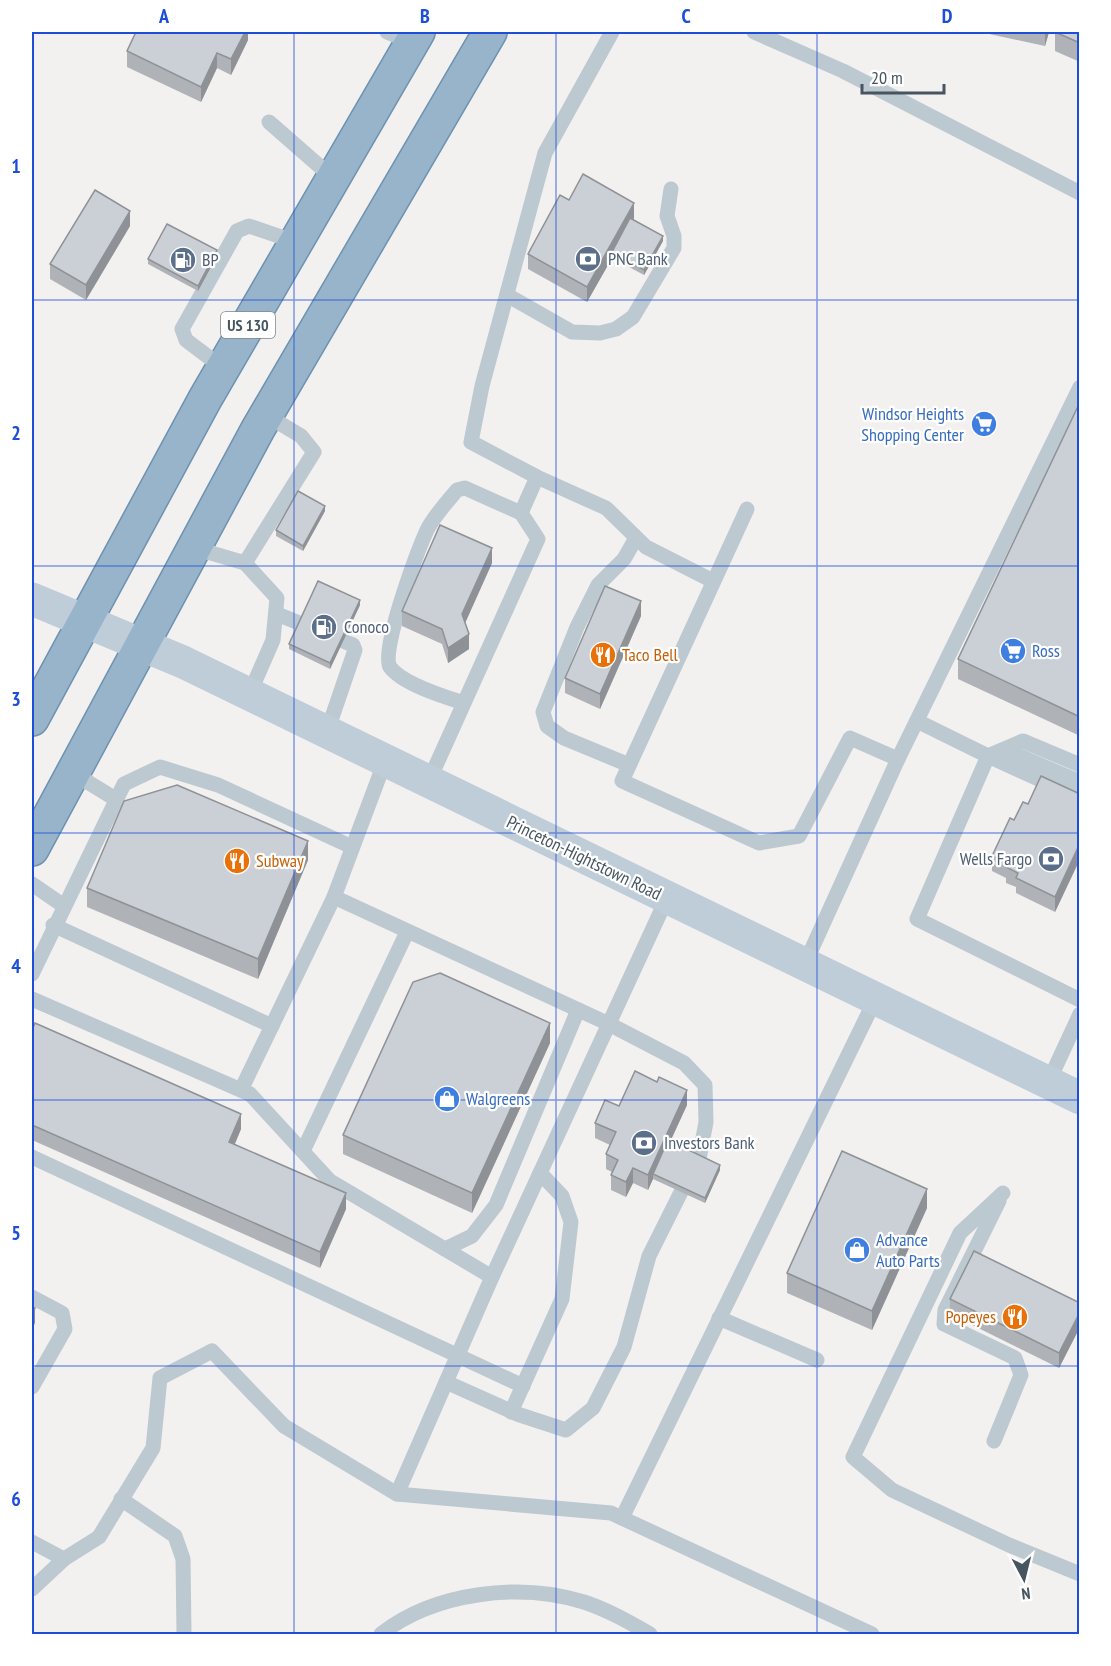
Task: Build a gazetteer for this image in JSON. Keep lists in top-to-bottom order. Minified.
{"streets":{"highway":["US 130"],"main road":["Princeton-Hightstown Road"]},"crossings":[["US 130","Princeton-Hightstown Road"]],"places":{"bank":["PNC Bank","Wells Fargo","Investors Bank"],"fuel station":["BP","Conoco"],"supermarket":["Windsor Heights Shopping Center","Ross"],"restaurant":["Taco Bell","Subway","Popeyes"],"shop":["Walgreens","Advance Auto Parts"]},"scale_bar":"20 m","north":"bottom","grid":{"columns":["A","B","C","D"],"rows":["1","2","3","4","5","6"]}}
